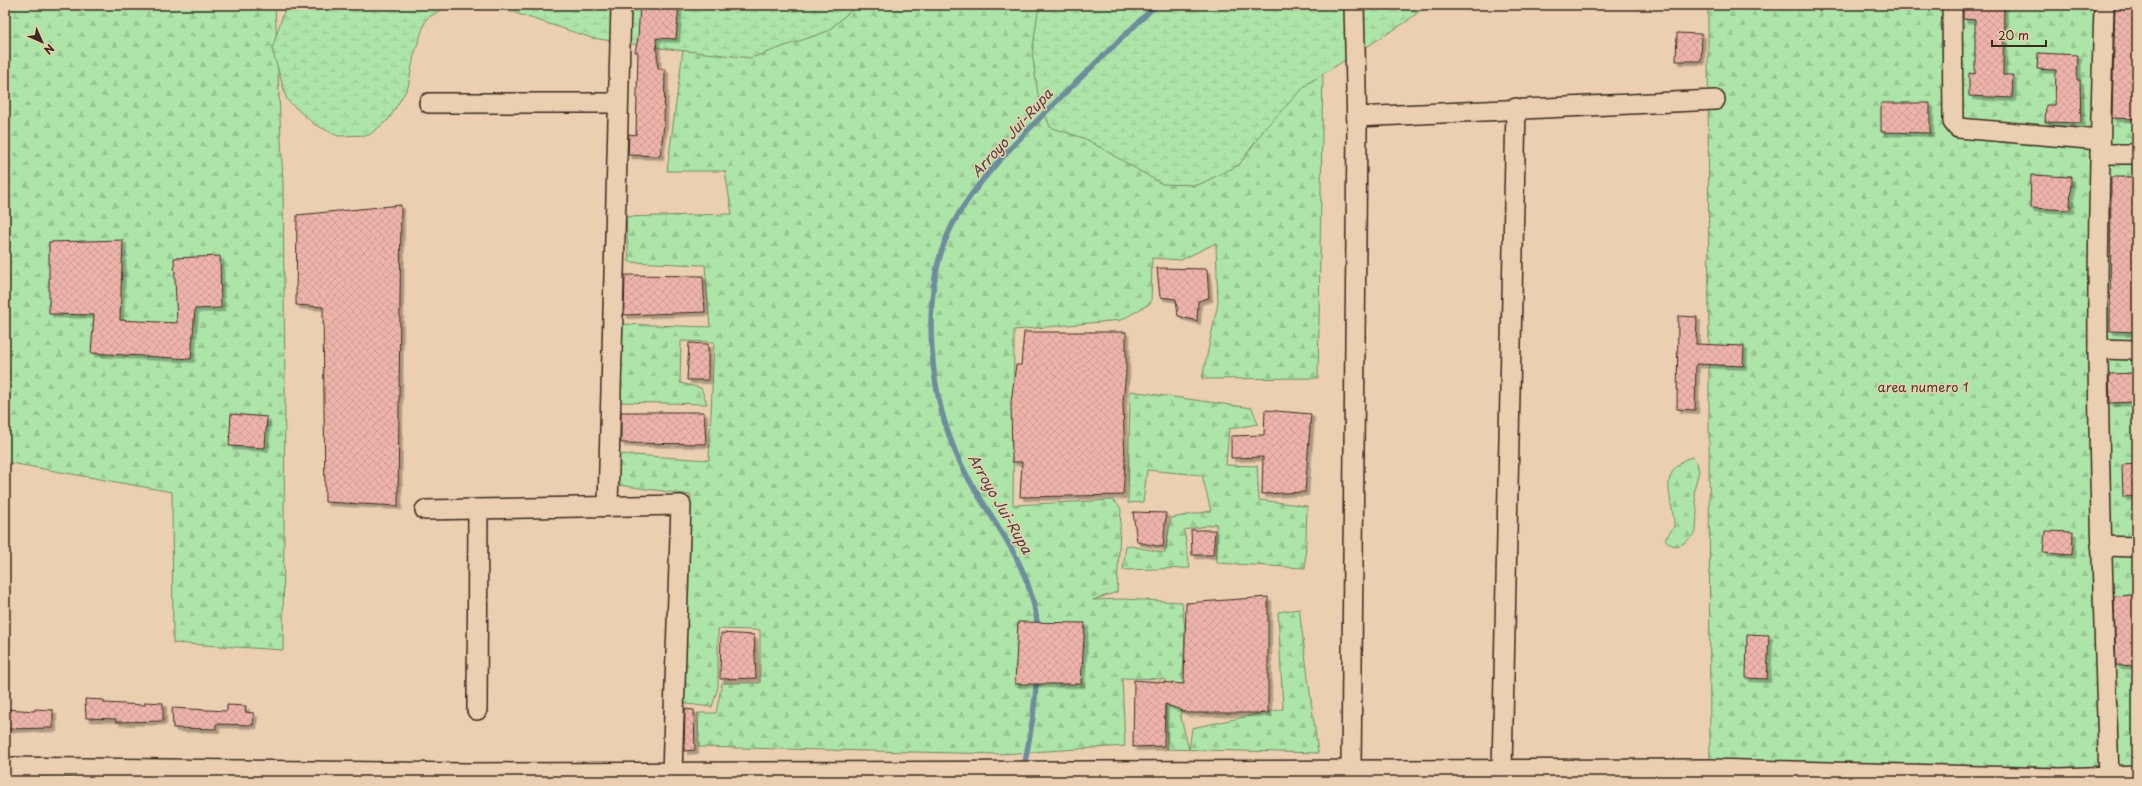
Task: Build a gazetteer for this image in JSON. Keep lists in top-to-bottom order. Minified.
{"water":["Arroyo Jui-Rupa"],"parks":["area numero 1"],"scale_bar":"20 m","north":"bottom right"}
